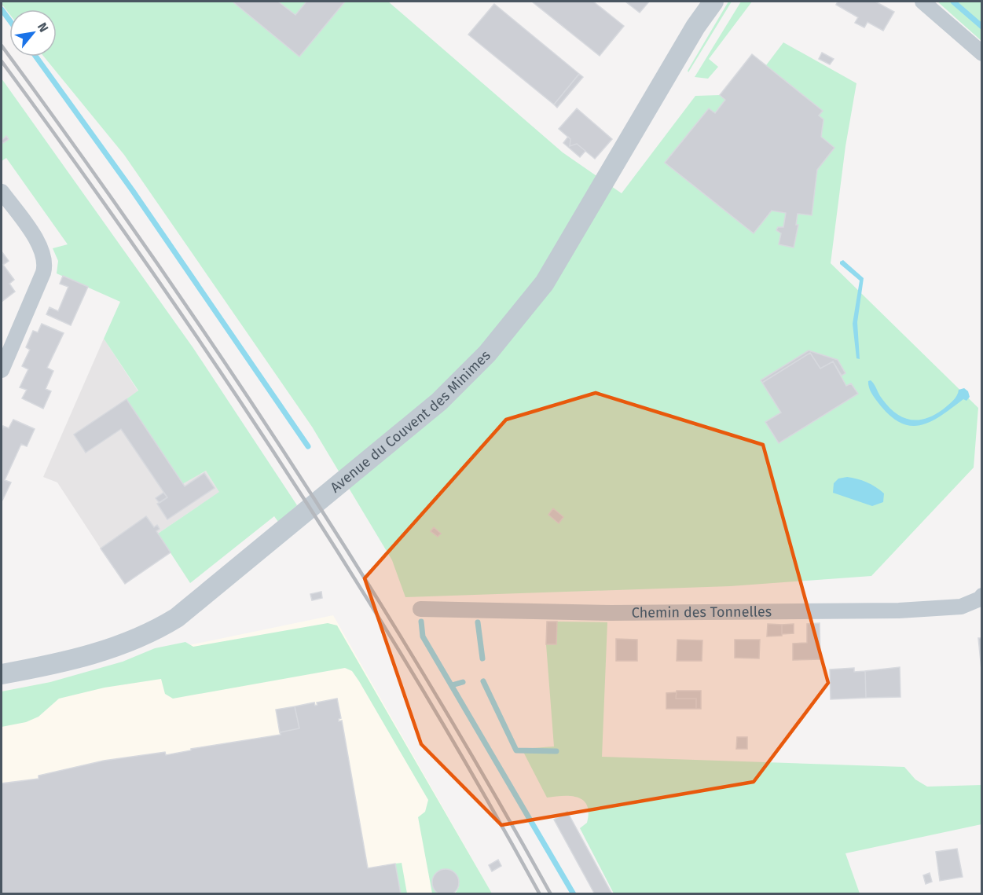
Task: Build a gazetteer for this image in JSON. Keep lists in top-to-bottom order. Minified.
{"streets":{"street":["Avenue du Couvent des Minimes","Chemin des Tonnelles"]},"north":"top right"}
